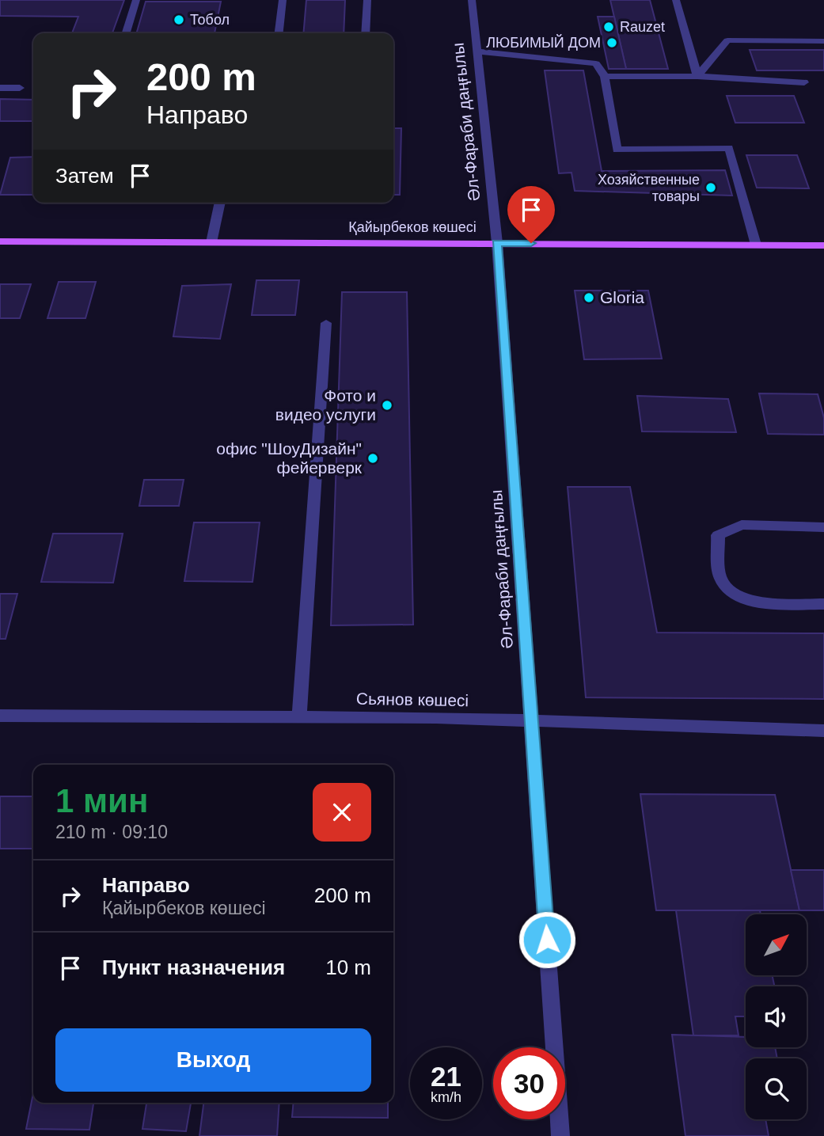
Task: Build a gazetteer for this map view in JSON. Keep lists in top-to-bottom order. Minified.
{"streets":{"main road":["Қайырбеков көшесі"],"street":["Әл-Фараби даңғылы","Сьянов көшесі"]},"crossings":[["Әл-Фараби даңғылы","Қайырбеков көшесі"],["Әл-Фараби даңғылы","Сьянов көшесі"]],"places":["Тобол","Rauzet","ЛЮБИМЫЙ ДОМ","Хозяйственные товары","Gloria","Фото и видео услуги","офис \"ШоуДизайн\" фейерверк"],"north":"top right","page":{"turn":["200 m","Направо"],"then":"Затем","heading":["1 мин","210 m · 09:10"],"list":[{"name":"Направо","note":"Қайырбеков көшесі","value":"200 m"},{"name":"Пункт назначения","value":"10 m"}],"buttons":"Выход","speed":"21 km/h","limit":"30"}}
